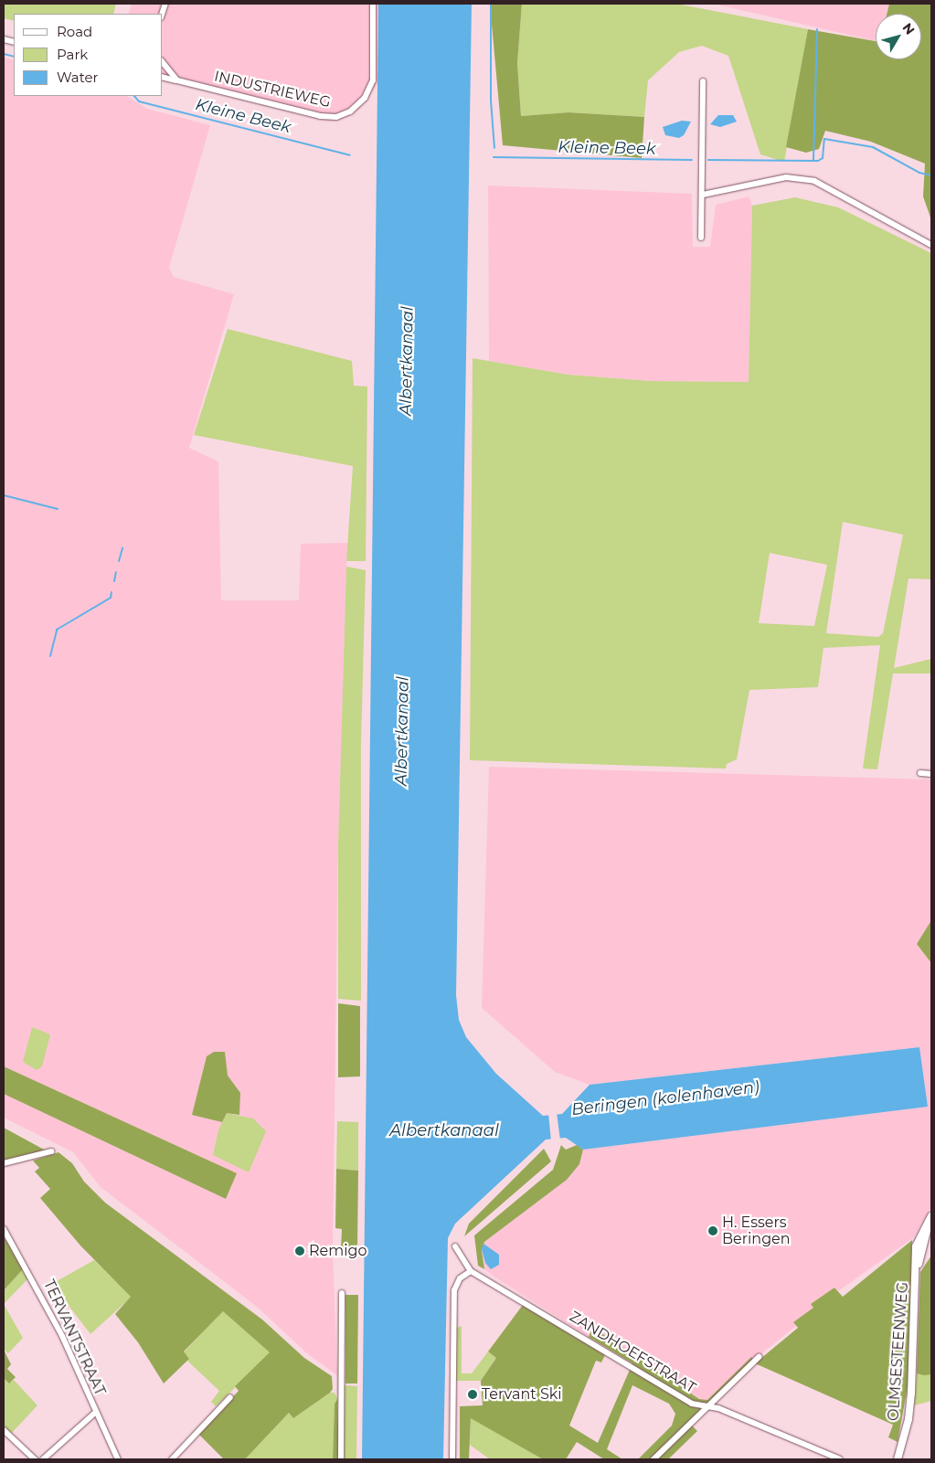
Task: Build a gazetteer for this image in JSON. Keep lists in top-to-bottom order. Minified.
{"streets":{"street":["INDUSTRIEWEG","TERVANTSTRAAT","OLMSESTEENWEG","ZANDHOEFSTRAAT"]},"water":["Kleine Beek","Albertkanaal","Beringen (kolenhaven)"],"places":["H. Essers Beringen","Remigo","Tervant Ski"],"legend":["Road","Park","Water"],"north":"top right"}
